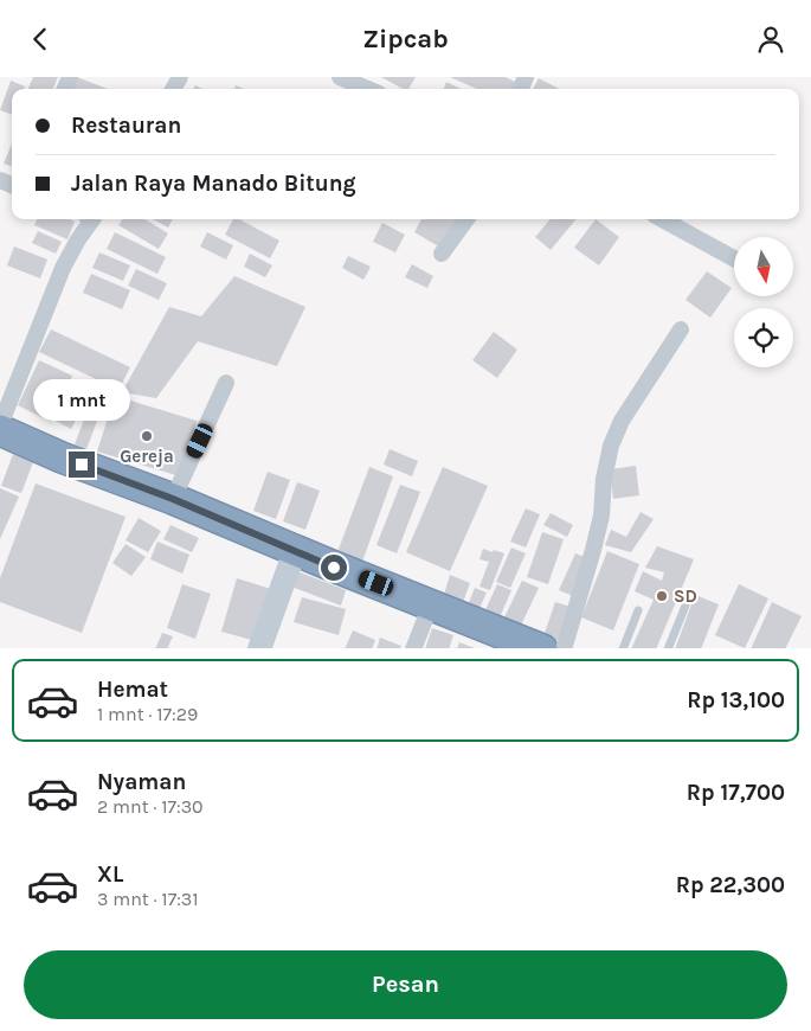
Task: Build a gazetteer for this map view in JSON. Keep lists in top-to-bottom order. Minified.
{"places":["Gereja","SD"],"north":"bottom","page":{"header":"Zipcab","banner":["Restauran","Jalan Raya Manado Bitung"],"bubble":"1 mnt","list":[{"name":"Hemat","note":"1 mnt · 17:29","value":"Rp 13,100"},{"name":"Nyaman","note":"2 mnt · 17:30","value":"Rp 17,700"},{"name":"XL","note":"3 mnt · 17:31","value":"Rp 22,300"}],"buttons":"Pesan"}}
